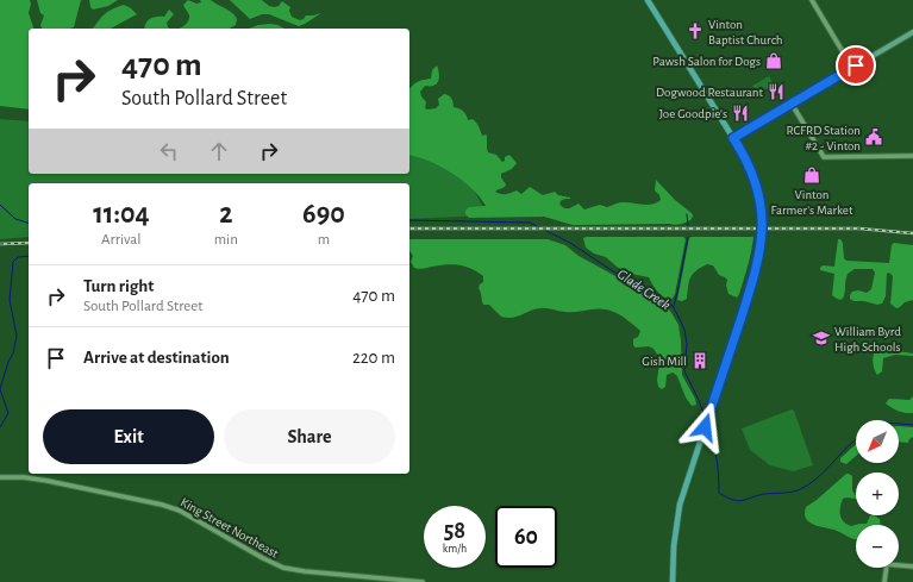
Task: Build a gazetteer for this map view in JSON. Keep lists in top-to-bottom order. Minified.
{"streets":{"street":["King Street Northeast"]},"water":["Glade Creek"],"places":{"church":["Vinton Baptist Church"],"shop":["Pawsh Salon for Dogs","Vinton Farmer's Market"],"restaurant":["Dogwood Restaurant","Joe Goodpie's"],"public building":["RCFRD Station #2 - Vinton"],"school or university":["William Byrd High Schools"],"building":["Gish Mill"]},"north":"bottom left","page":{"turn":["470 m","South Pollard Street"],"eta":["11:04","Arrival","2","min","690","m"],"list":[{"name":"Turn right","note":"South Pollard Street","value":"470 m"},{"name":"Arrive at destination","value":"220 m"}],"buttons":["Exit","Share"],"map_buttons":["+","−"],"speed":"58 km/h","limit":"60"}}
